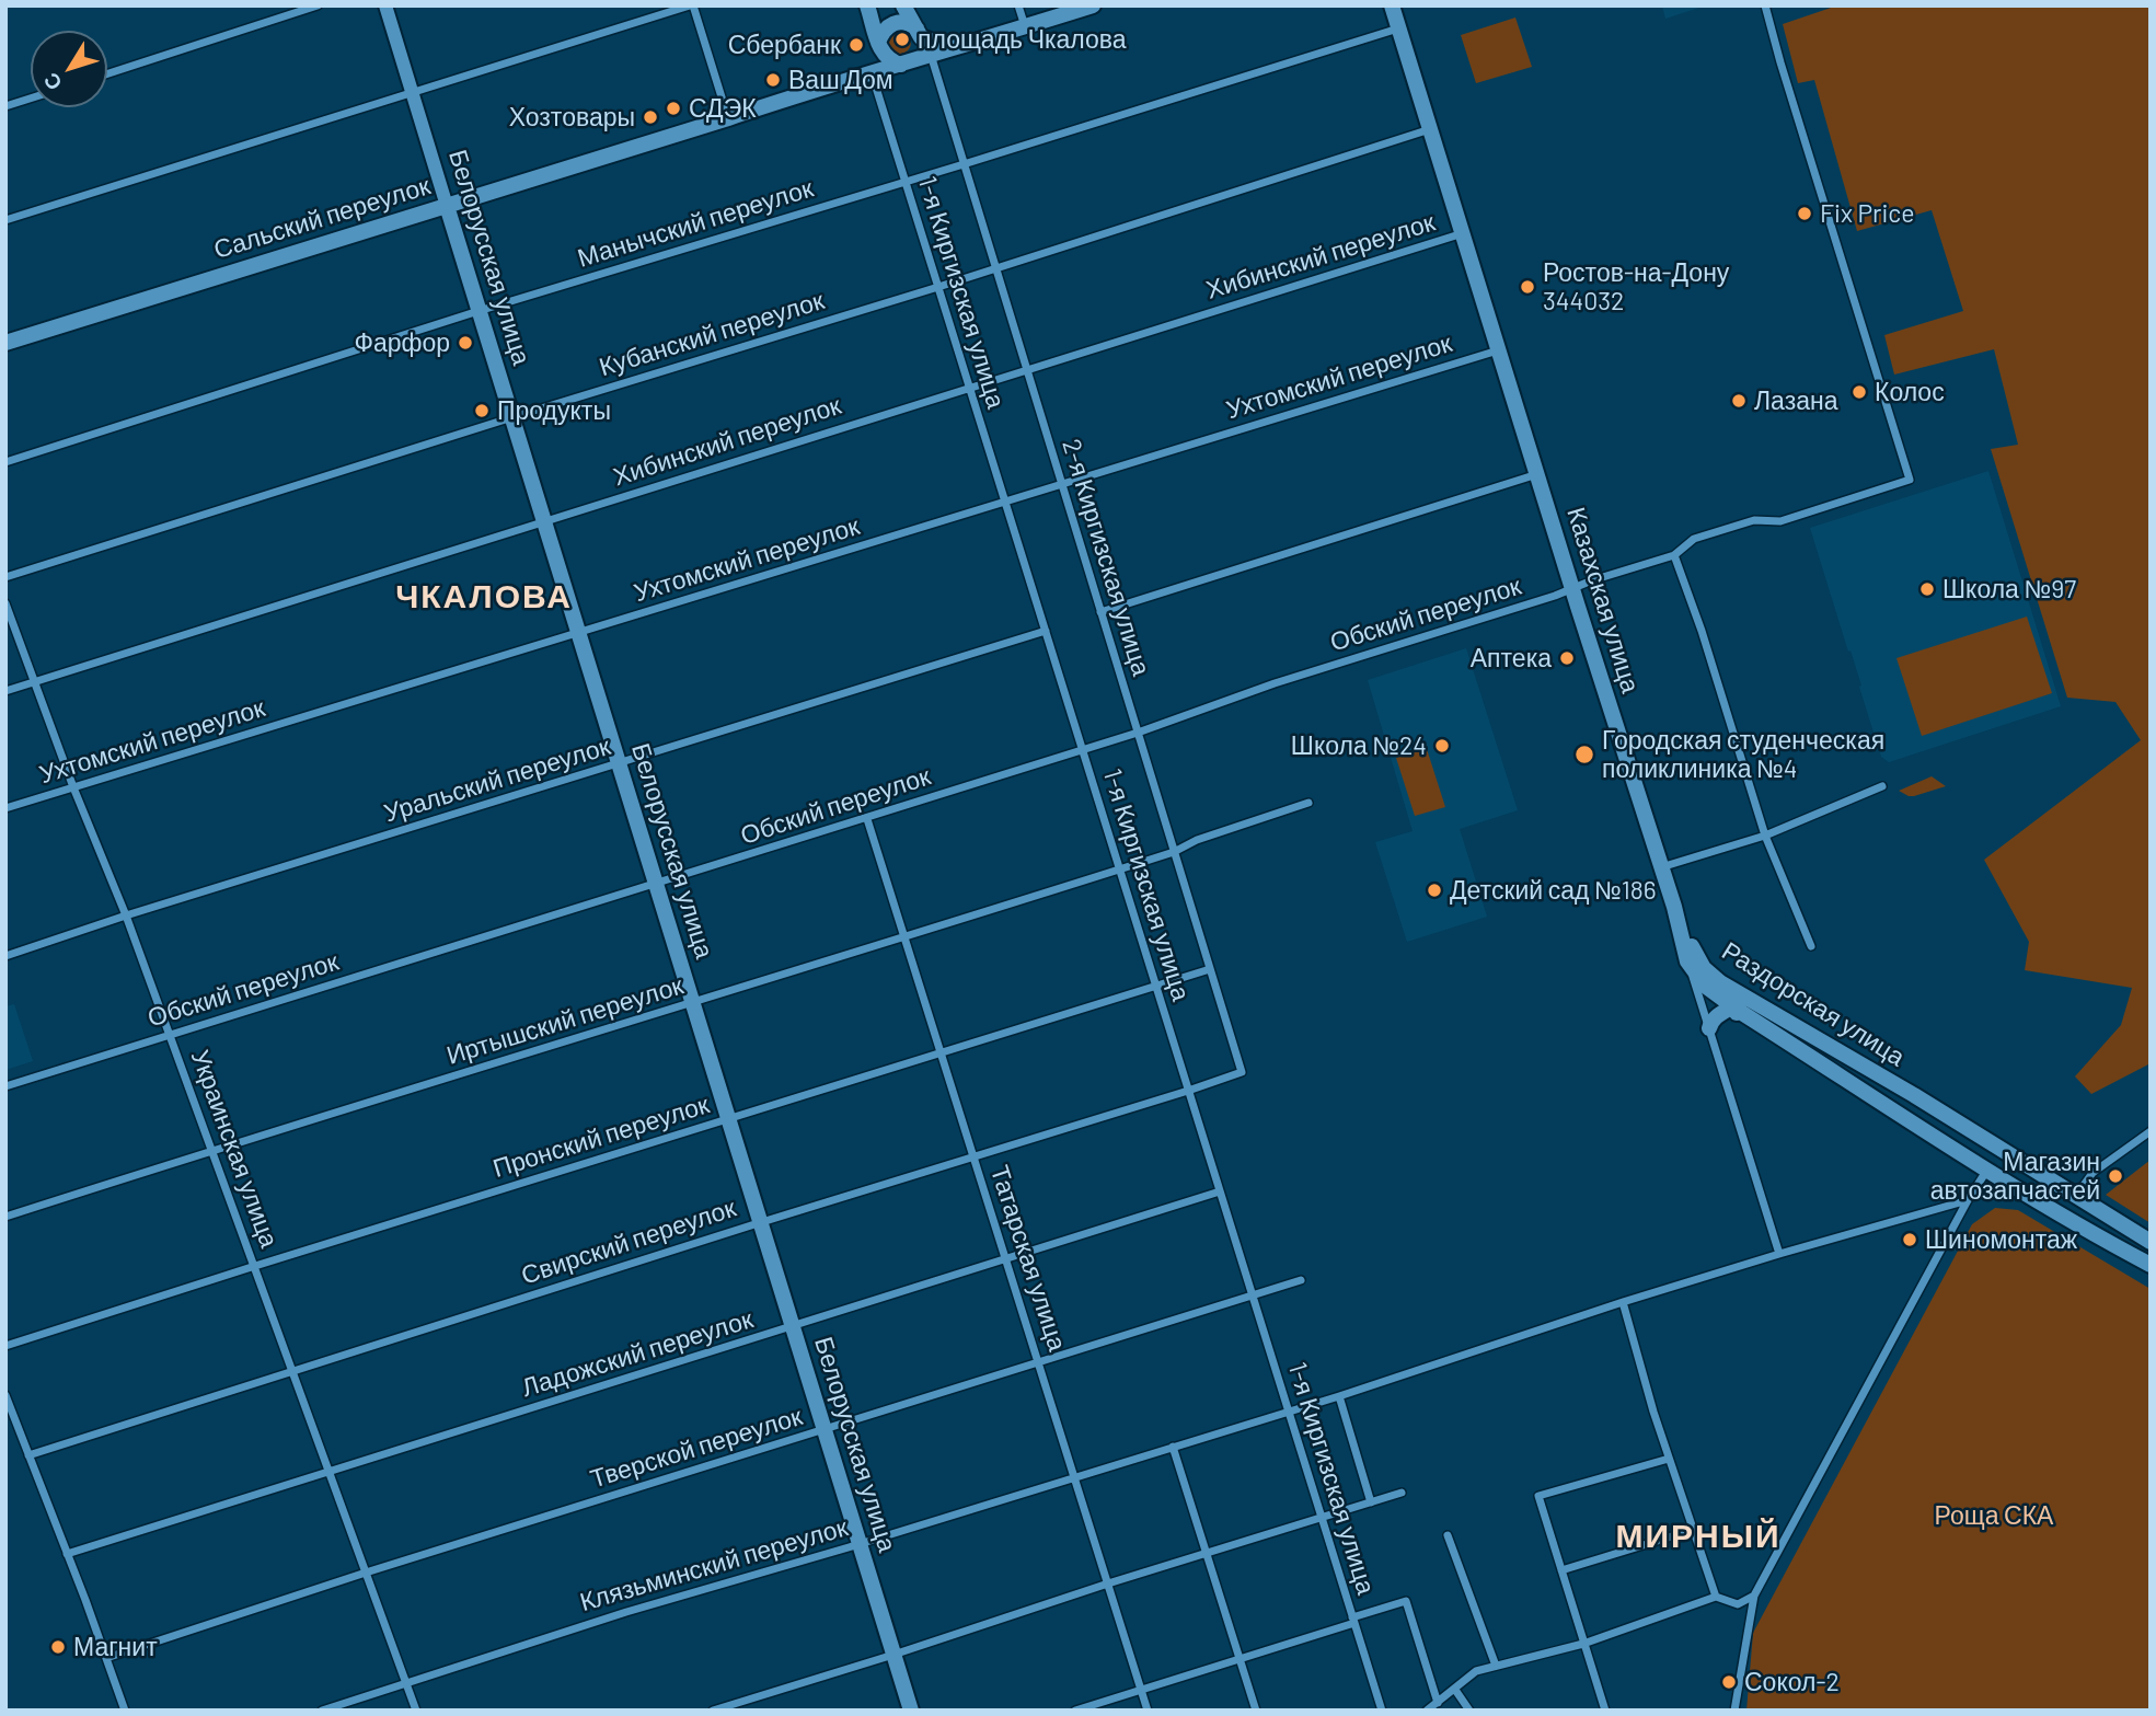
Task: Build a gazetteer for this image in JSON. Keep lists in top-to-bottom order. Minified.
{"streets":{"main road":["Сальский переулок","Белорусская улица","Казахская улица","Раздорская улица"],"street":["Манычский переулок","Хибинский переулок","1-я Киргизская улица","Кубанский переулок","Ухтомский переулок","2-я Киргизская улица","Обский переулок","Уральский переулок","Иртышский переулок","Пронский переулок","Украинская улица","Свирский переулок","Татарская улица","Ладожский переулок","Тверской переулок","Клязьминский переулок"]},"crossings":[["Сальский переулок","Белорусская улица"],["Сальский переулок","1-я Киргизская улица"],["Сальский переулок","2-я Киргизская улица"],["Манычский переулок","Белорусская улица"],["Манычский переулок","1-я Киргизская улица"],["Манычский переулок","2-я Киргизская улица"],["Манычский переулок","Казахская улица"],["Хибинский переулок","Белорусская улица"],["Хибинский переулок","1-я Киргизская улица"],["Хибинский переулок","2-я Киргизская улица"],["Хибинский переулок","Казахская улица"],["Хибинский переулок","Украинская улица"],["Белорусская улица","Кубанский переулок"],["Белорусская улица","Ухтомский переулок"],["Белорусская улица","Обский переулок"],["Белорусская улица","Уральский переулок"],["Белорусская улица","Иртышский переулок"],["Белорусская улица","Пронский переулок"],["Белорусская улица","Свирский переулок"],["Белорусская улица","Ладожский переулок"],["Белорусская улица","Тверской переулок"],["Белорусская улица","Клязьминский переулок"],["1-я Киргизская улица","Кубанский переулок"],["1-я Киргизская улица","Ухтомский переулок"],["1-я Киргизская улица","Обский переулок"],["1-я Киргизская улица","Уральский переулок"],["1-я Киргизская улица","Иртышский переулок"],["1-я Киргизская улица","Пронский переулок"],["1-я Киргизская улица","Свирский переулок"],["1-я Киргизская улица","Ладожский переулок"],["1-я Киргизская улица","Тверской переулок"],["1-я Киргизская улица","Клязьминский переулок"],["Кубанский переулок","2-я Киргизская улица"],["Кубанский переулок","Казахская улица"],["Ухтомский переулок","2-я Киргизская улица"],["Ухтомский переулок","Казахская улица"],["Ухтомский переулок","Украинская улица"],["2-я Киргизская улица","Обский переулок"],["2-я Киргизская улица","Иртышский переулок"],["2-я Киргизская улица","Пронский переулок"],["2-я Киргизская улица","Свирский переулок"],["Казахская улица","Обский переулок"],["Казахская улица","Раздорская улица"],["Казахская улица","Клязьминский переулок"],["Обский переулок","Украинская улица"],["Обский переулок","Татарская улица"],["Уральский переулок","Украинская улица"],["Иртышский переулок","Украинская улица"],["Иртышский переулок","Татарская улица"],["Пронский переулок","Украинская улица"],["Пронский переулок","Татарская улица"],["Украинская улица","Свирский переулок"],["Украинская улица","Ладожский переулок"],["Украинская улица","Тверской переулок"],["Украинская улица","Клязьминский переулок"],["Свирский переулок","Татарская улица"],["Татарская улица","Ладожский переулок"],["Татарская улица","Тверской переулок"],["Татарская улица","Клязьминский переулок"]],"districts":["ЧКАЛОВА","МИРНЫЙ"],"parks":["Роща СКА"],"places":["площадь Чкалова","Сбербанк","Ваш Дом","СДЭК","Хозтовары","Fix Price","Ростов-на-Дону 344032","Фарфор","Колос","Лазана","Продукты","Школа №97","Аптека","Школа №24","Городская студенческая поликлиника №4","Детский сад №186","Магазин автозапчастей","Шиномонтаж","Магнит","Сокол-2"],"north":"bottom left"}
